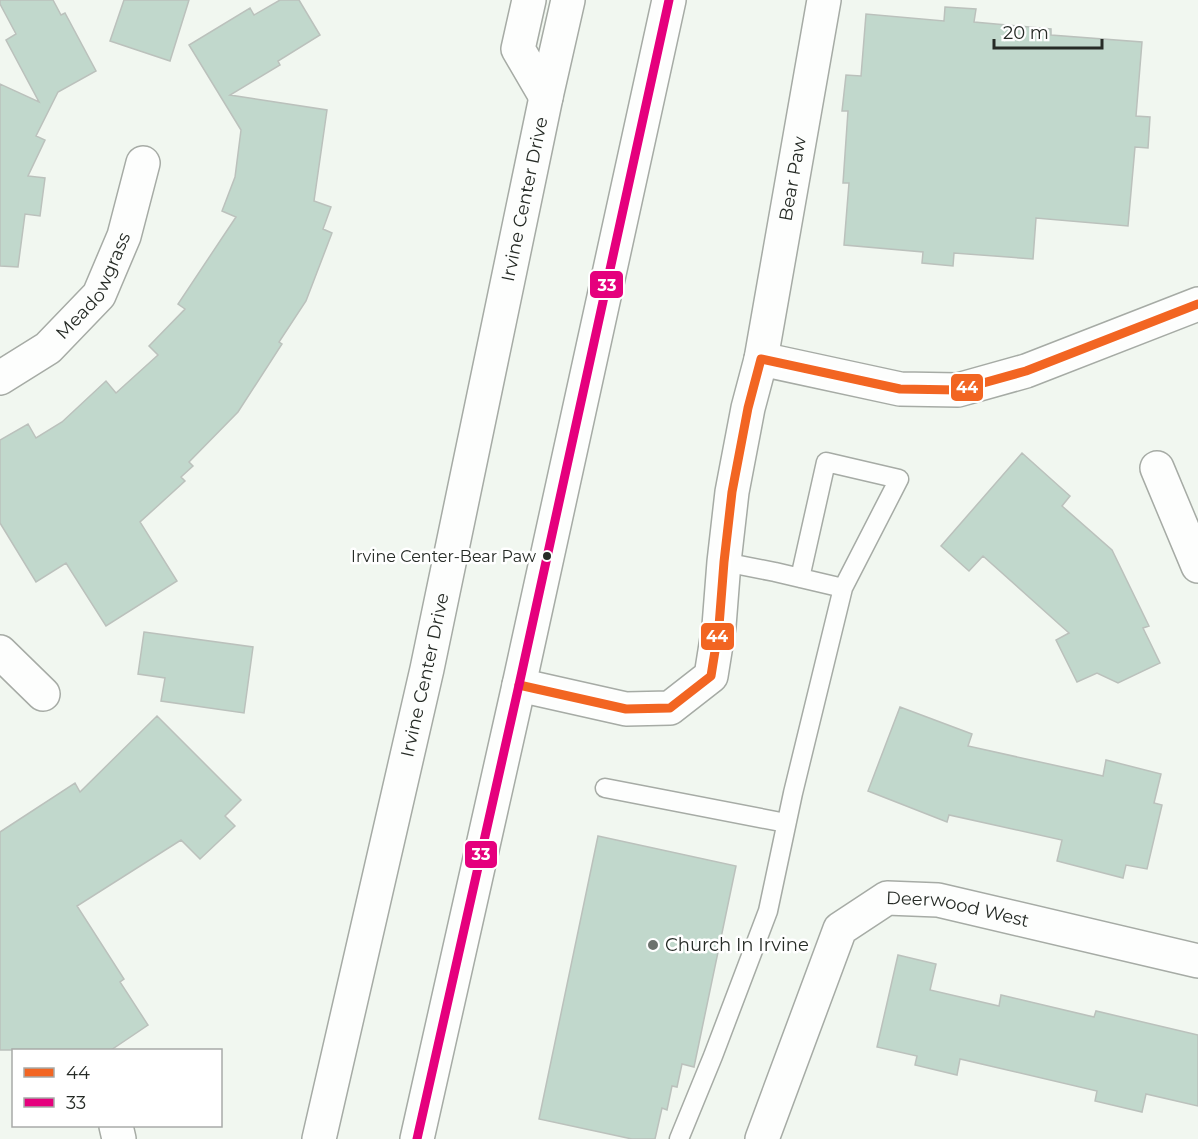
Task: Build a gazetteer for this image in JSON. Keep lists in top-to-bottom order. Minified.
{"streets":{"main road":["Bear Paw","Irvine Center Drive","Meadowgrass","Deerwood West"]},"places":["Irvine Center-Bear Paw","Church In Irvine"],"lines":["transit line 33","transit line 44"],"legend":["44","33"],"scale_bar":"20 m"}
